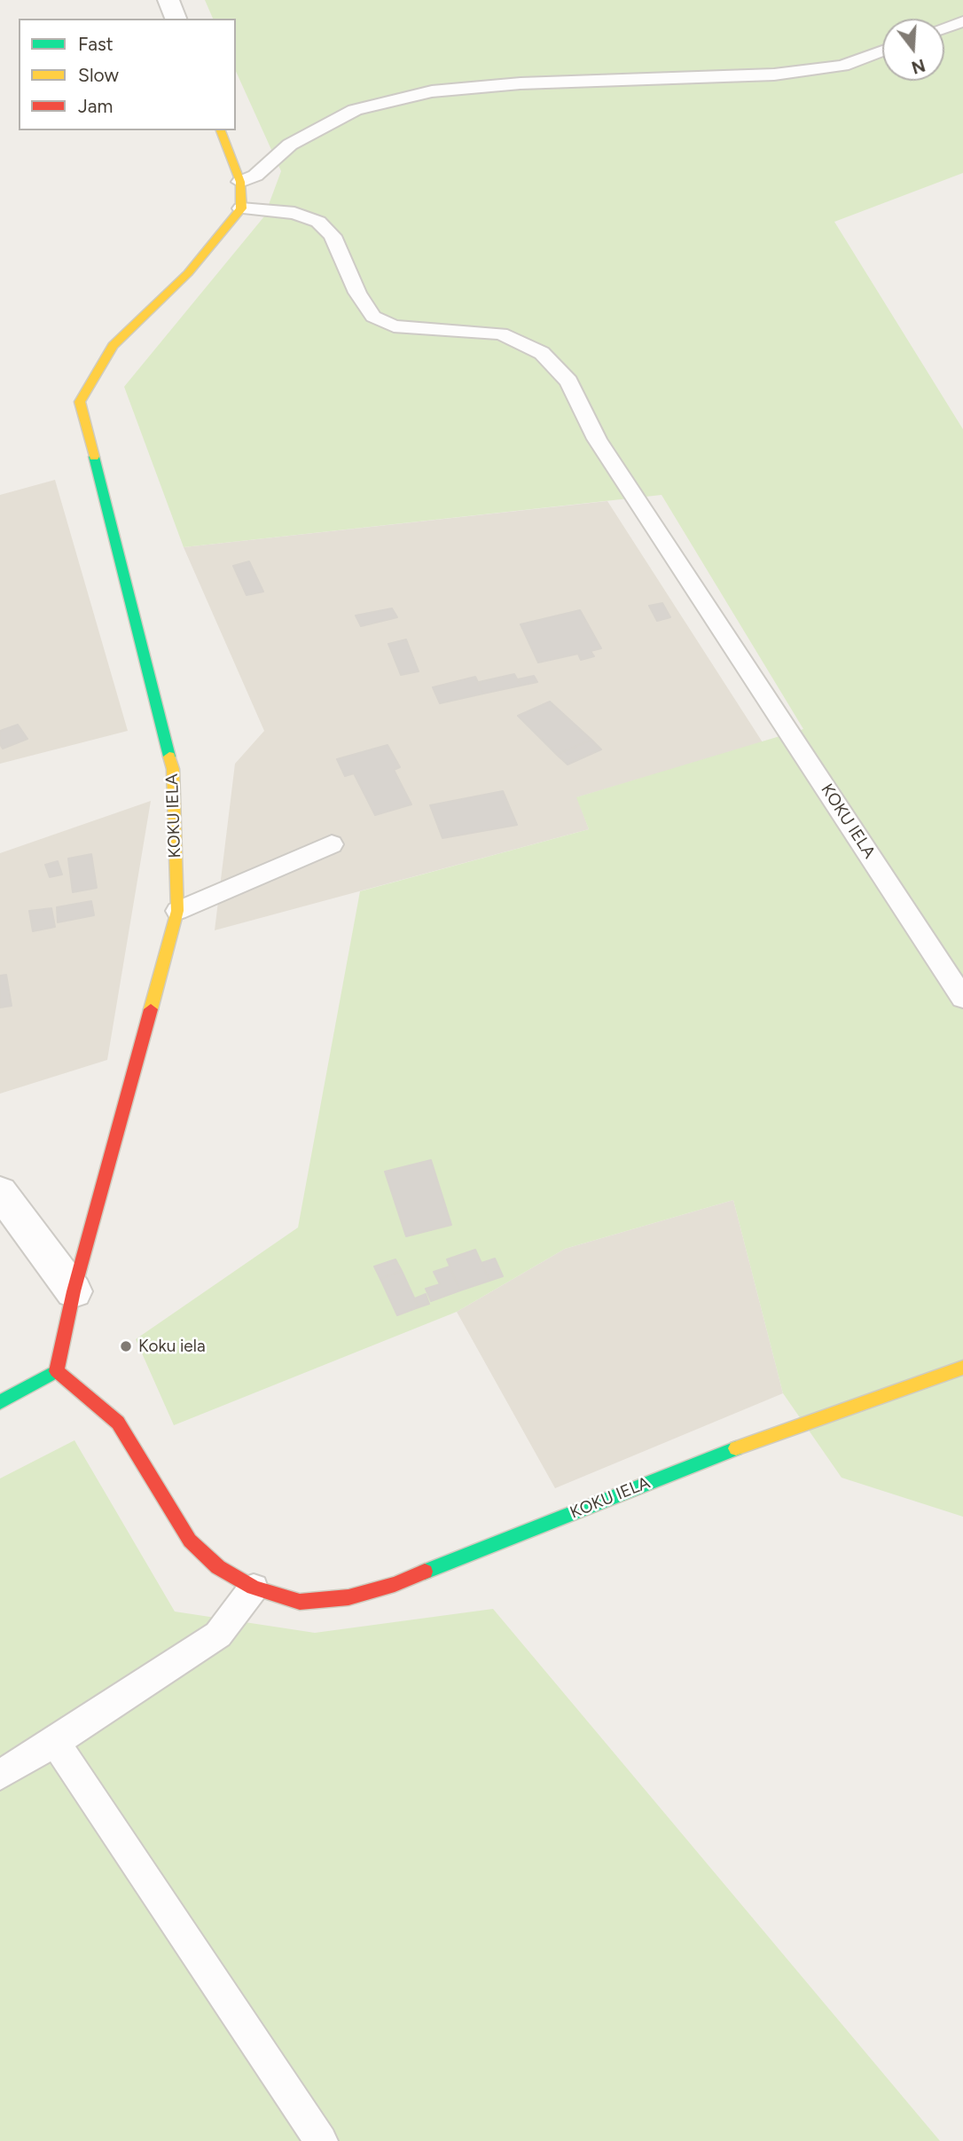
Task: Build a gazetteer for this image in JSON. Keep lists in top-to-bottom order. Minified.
{"streets":{"street":["KOKU IELA"]},"places":["Koku iela"],"legend":["Fast","Slow","Jam"],"north":"bottom"}
